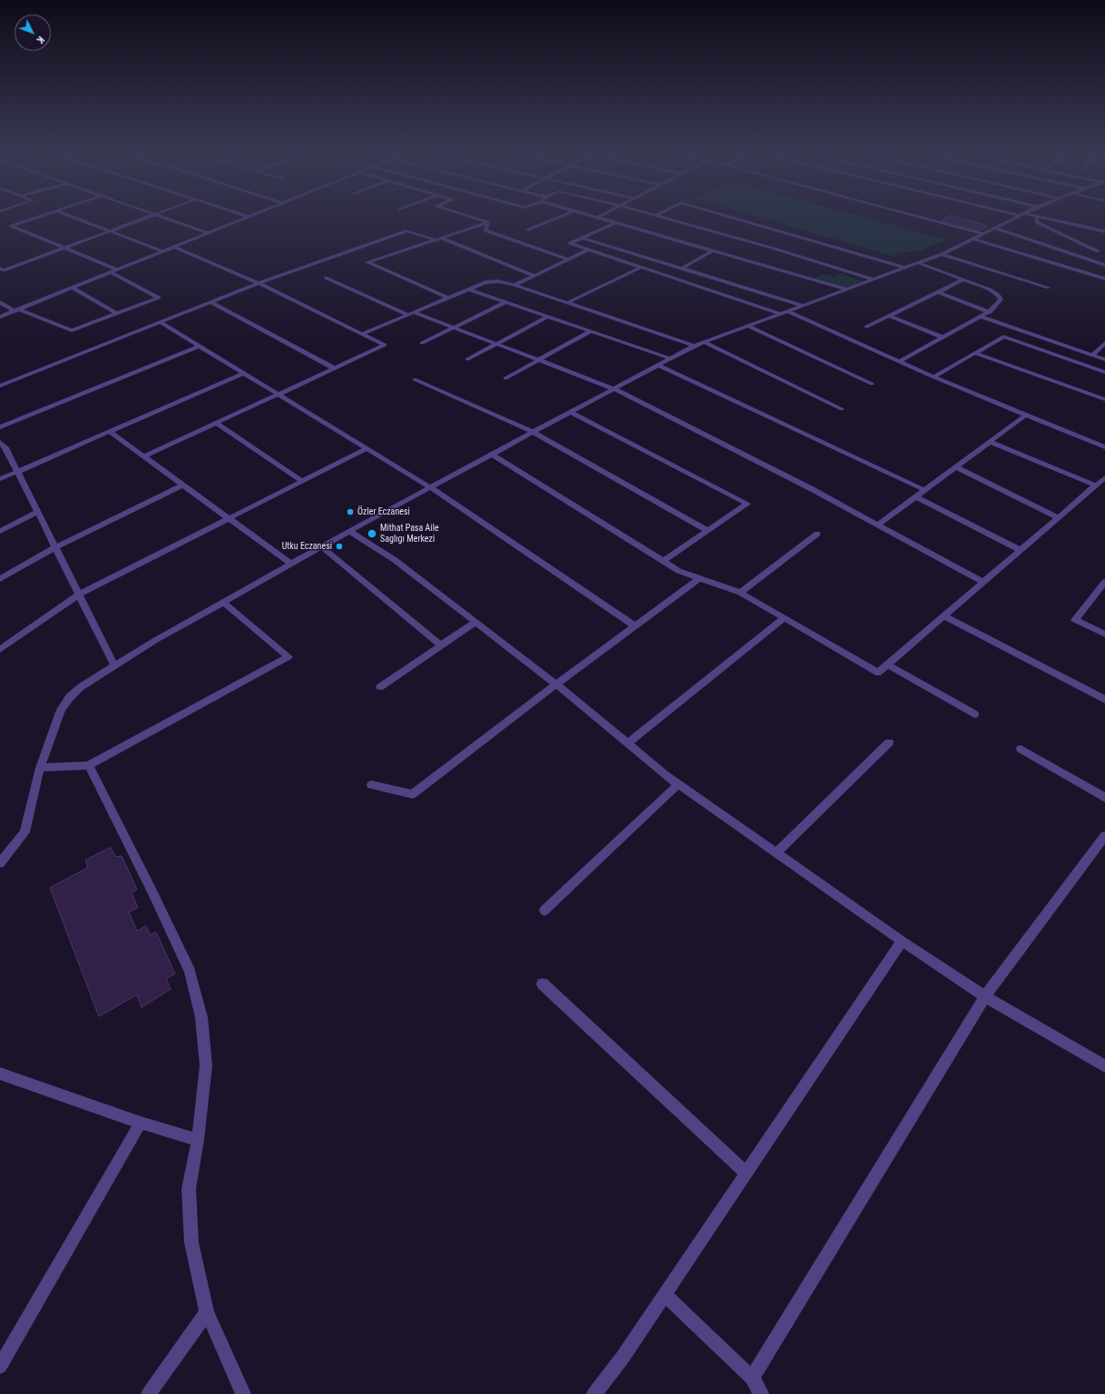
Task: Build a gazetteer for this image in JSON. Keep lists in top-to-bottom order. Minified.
{"places":["Özler Eczanesi","Mithat Pasa Aile Saglıgı Merkezi","Utku Eczanesi"],"north":"bottom right"}
